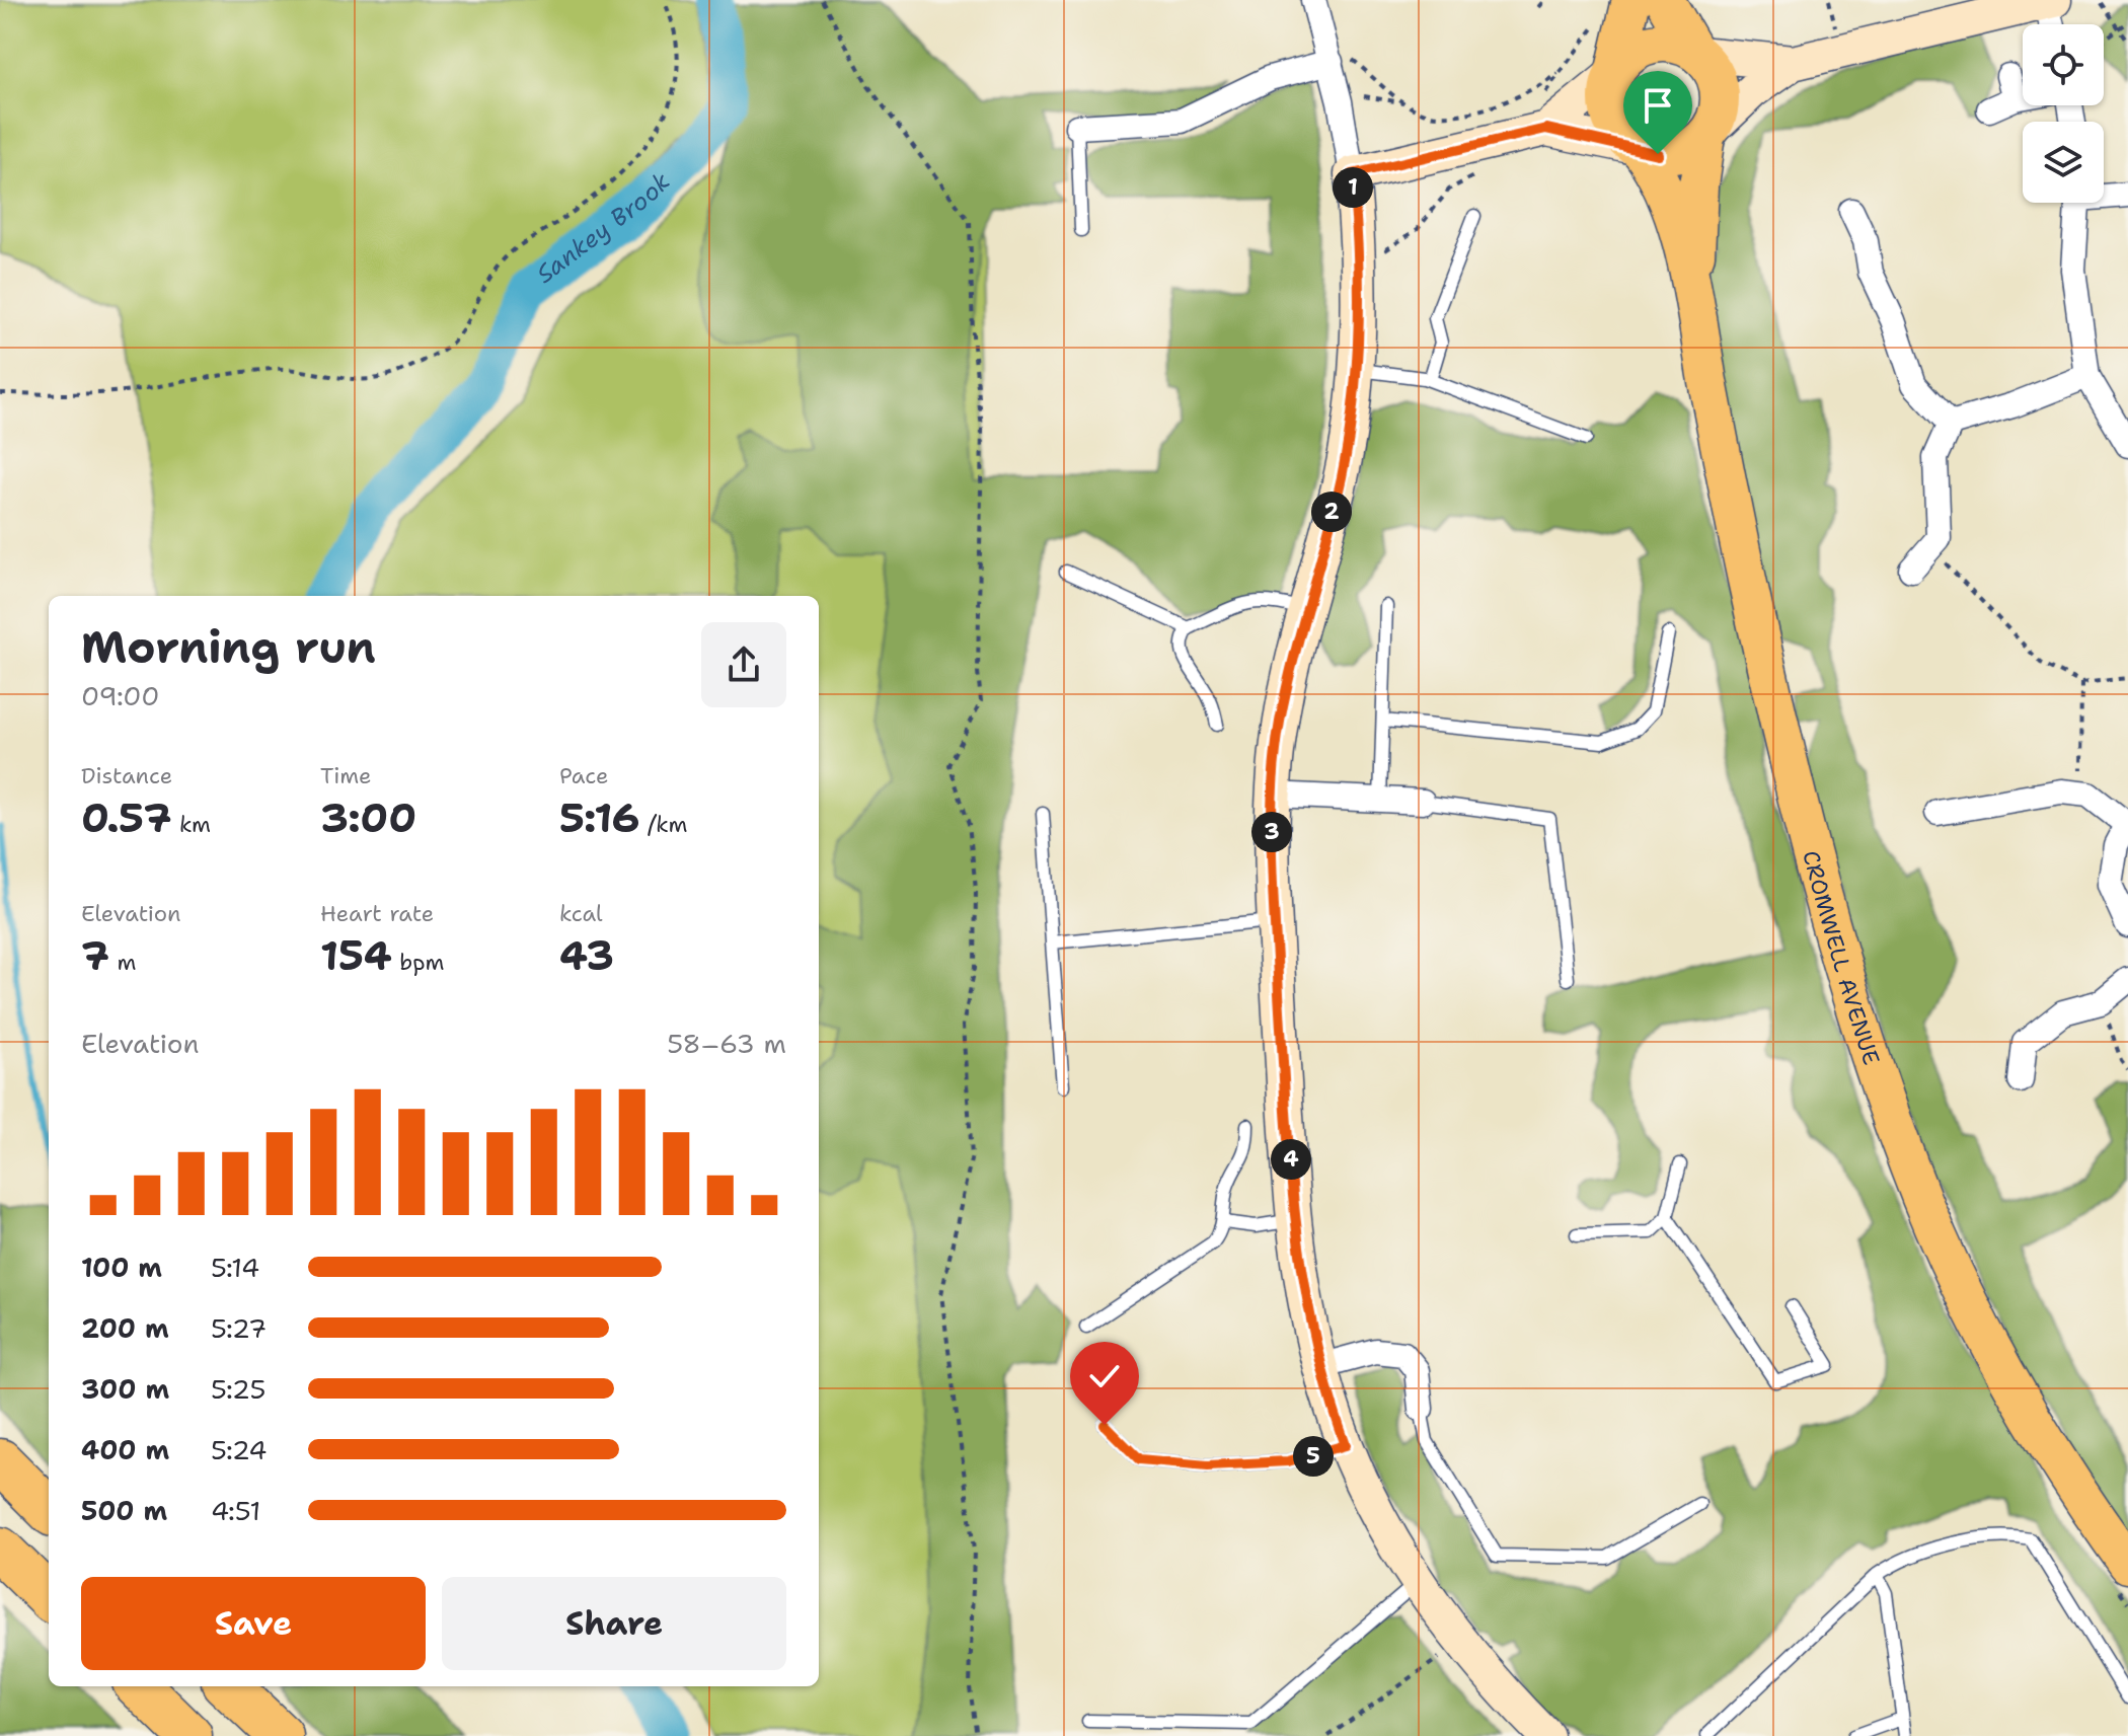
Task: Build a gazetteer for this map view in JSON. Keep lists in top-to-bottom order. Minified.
{"streets":{"main road":["CROMWELL AVENUE"]},"water":["Sankey Brook"],"page":{"pins":["1","2","3","4","5"],"heading":["Morning run","09:00"],"stats":[["Distance","0.57 km"],["Time","3:00"],["Pace","5:16 /km"],["Elevation","7 m"],["Heart rate","154 bpm"],["kcal","43"]],"chart":["Elevation","58–63 m"],"list":[{"name":"100 m","note":"5:14"},{"name":"200 m","note":"5:27"},{"name":"300 m","note":"5:25"},{"name":"400 m","note":"5:24"},{"name":"500 m","note":"4:51"}],"buttons":["Save","Share"]}}
